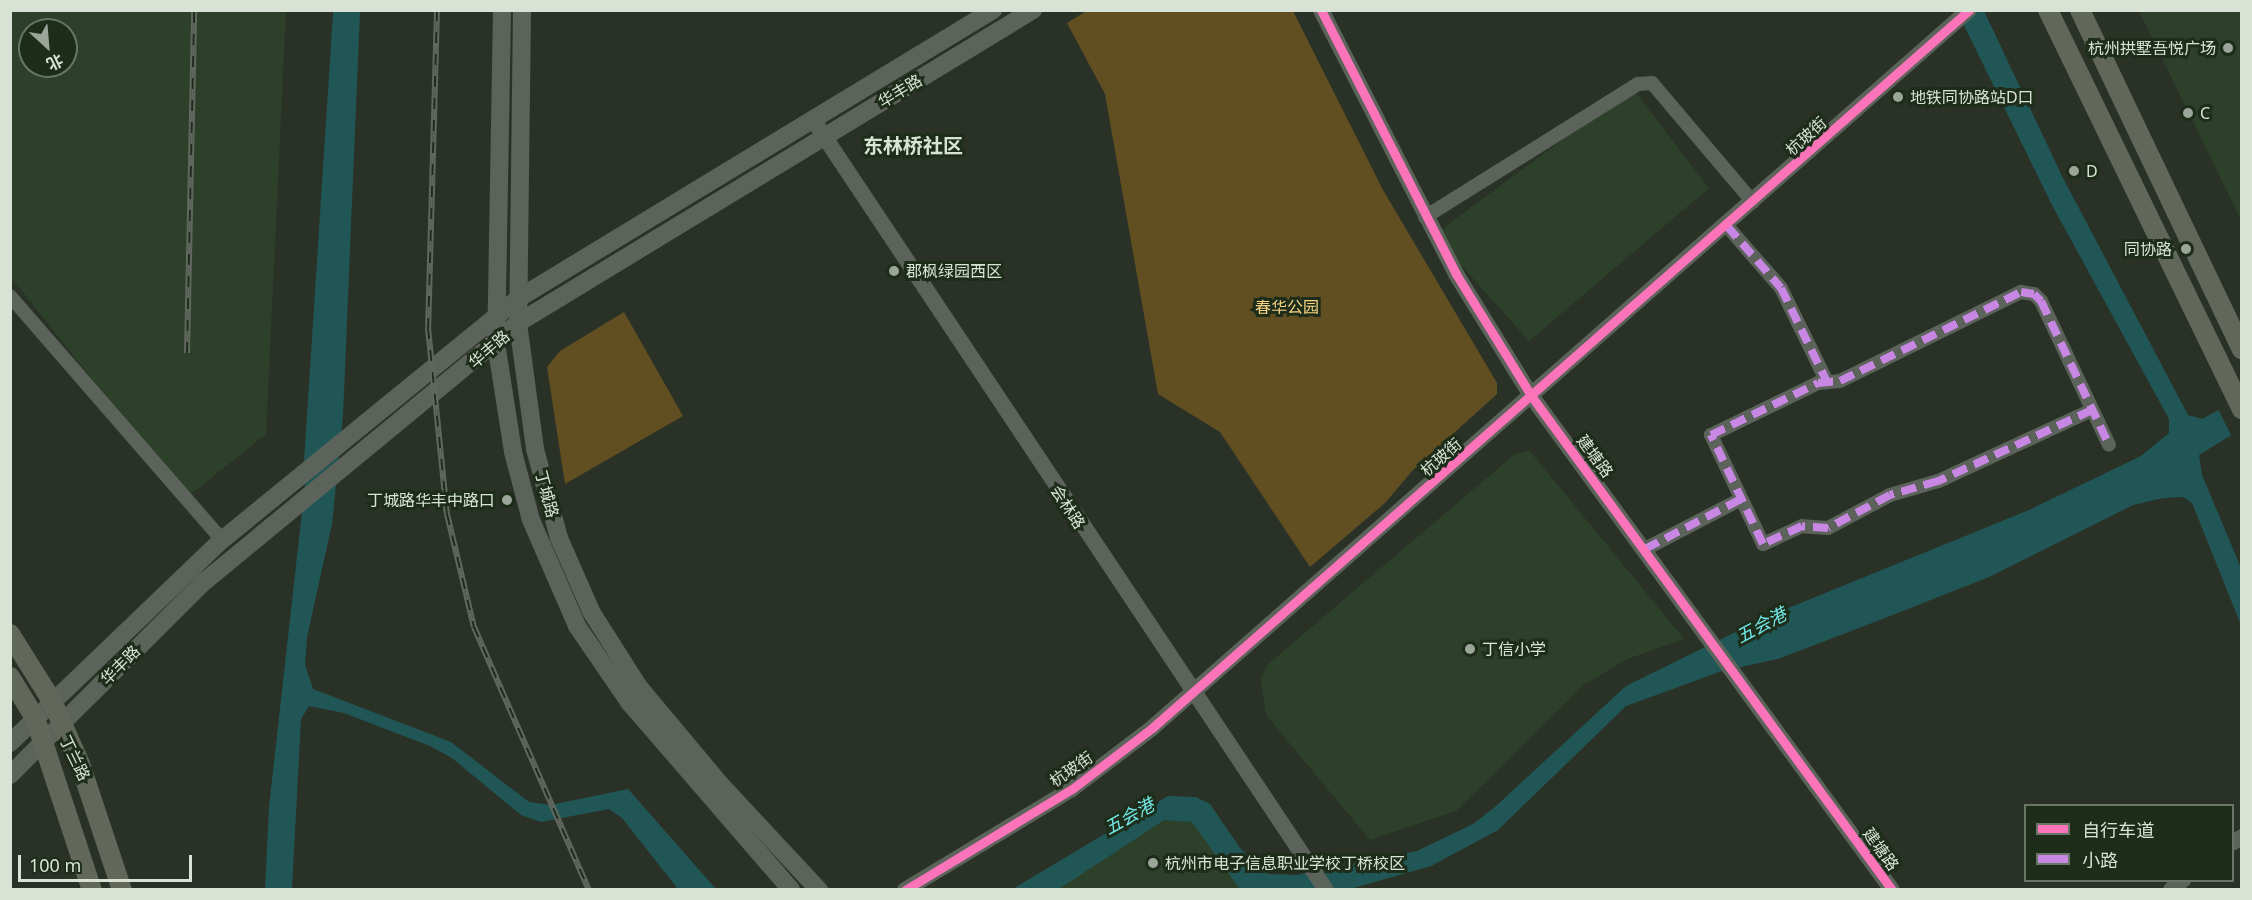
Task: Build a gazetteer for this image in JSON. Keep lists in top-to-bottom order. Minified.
{"streets":{"main road":["华丰路","丁城路","丁兰路"],"street":["杭玻街","建塘路","会林路"]},"crossings":[["华丰路","丁城路"],["华丰路","会林路"],["华丰路","丁兰路"],["杭玻街","建塘路"],["杭玻街","会林路"]],"districts":["东林桥社区"],"water":["五会港"],"parks":["春华公园"],"places":["杭州拱墅吾悦广场","地铁同协路站D口","C","D","同协路","郡枫绿园西区","丁城路华丰中路口","丁信小学","杭州市电子信息职业学校丁桥校区"],"legend":["自行车道","小路"],"scale_bar":"100 m","north":"bottom right"}
